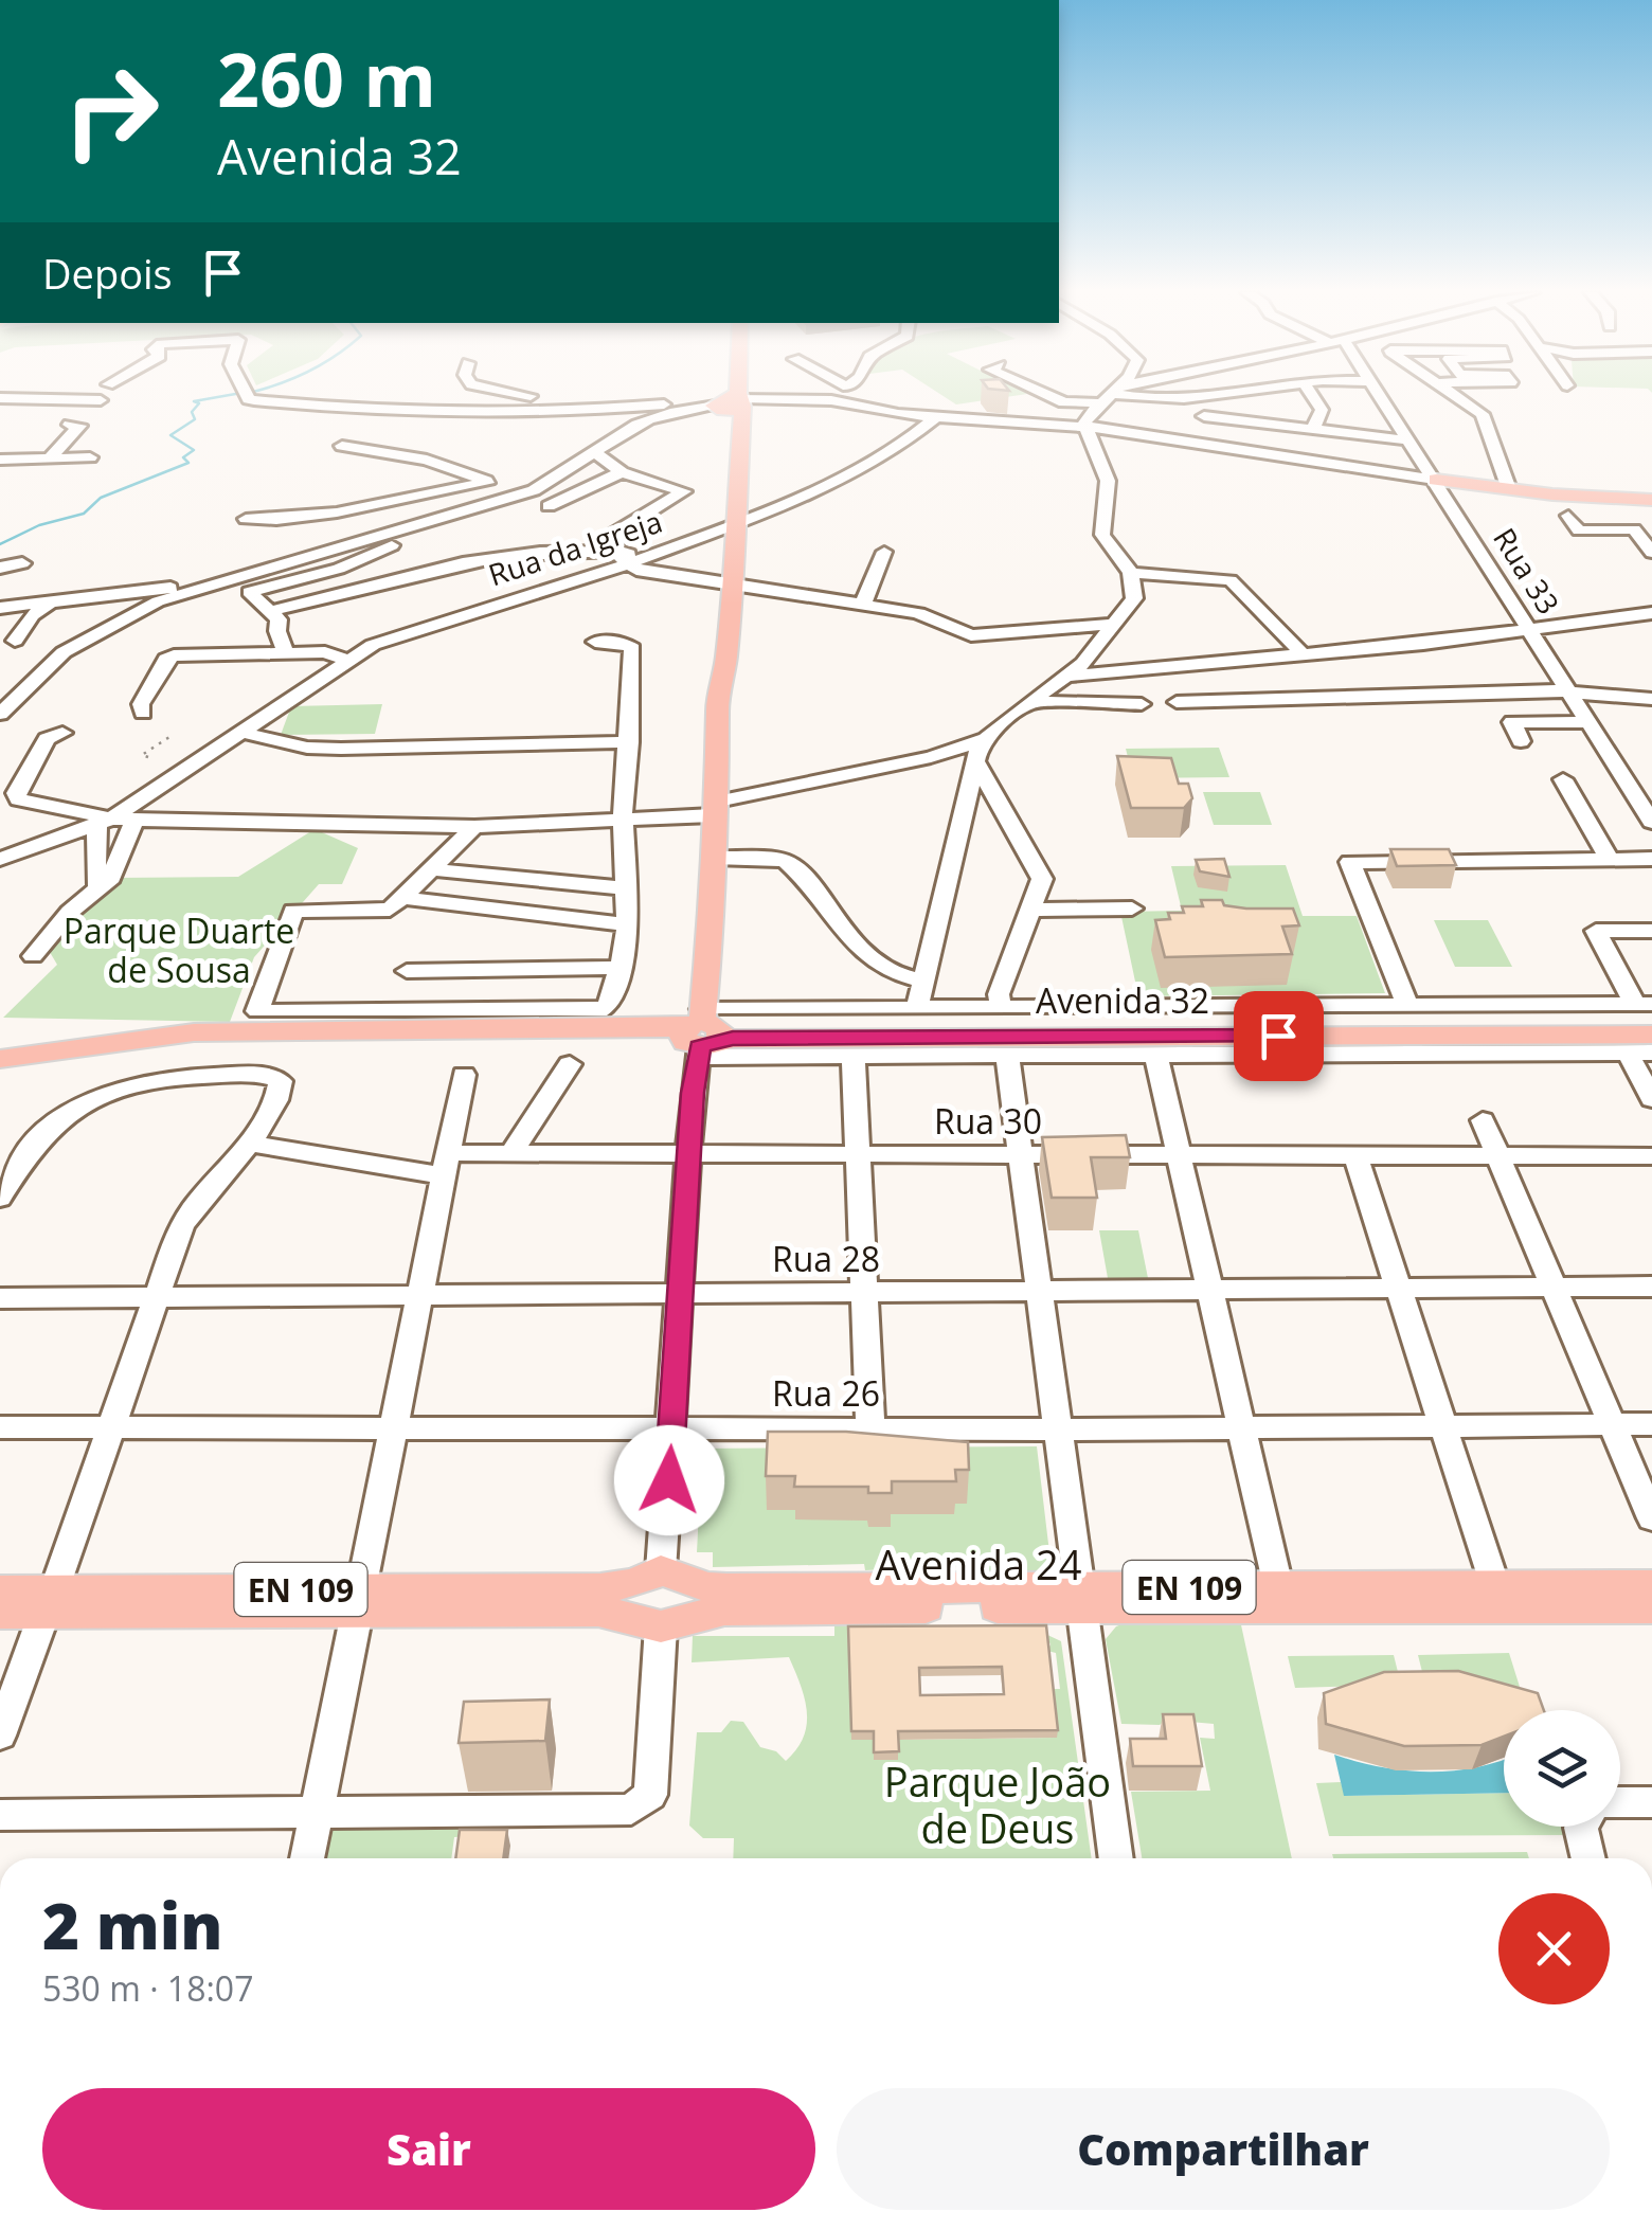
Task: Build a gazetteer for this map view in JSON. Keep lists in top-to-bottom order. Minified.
{"streets":{"main road":["Avenida 32","Avenida 24","EN 109"],"street":["Rua da Igreja","Rua 33","Rua 30","Rua 28","Rua 26"]},"parks":["Parque Duarte de Sousa","Parque João de Deus"],"page":{"turn":["260 m","Avenida 32"],"then":"Depois","heading":["2 min","530 m · 18:07"],"buttons":["Sair","Compartilhar"]}}
